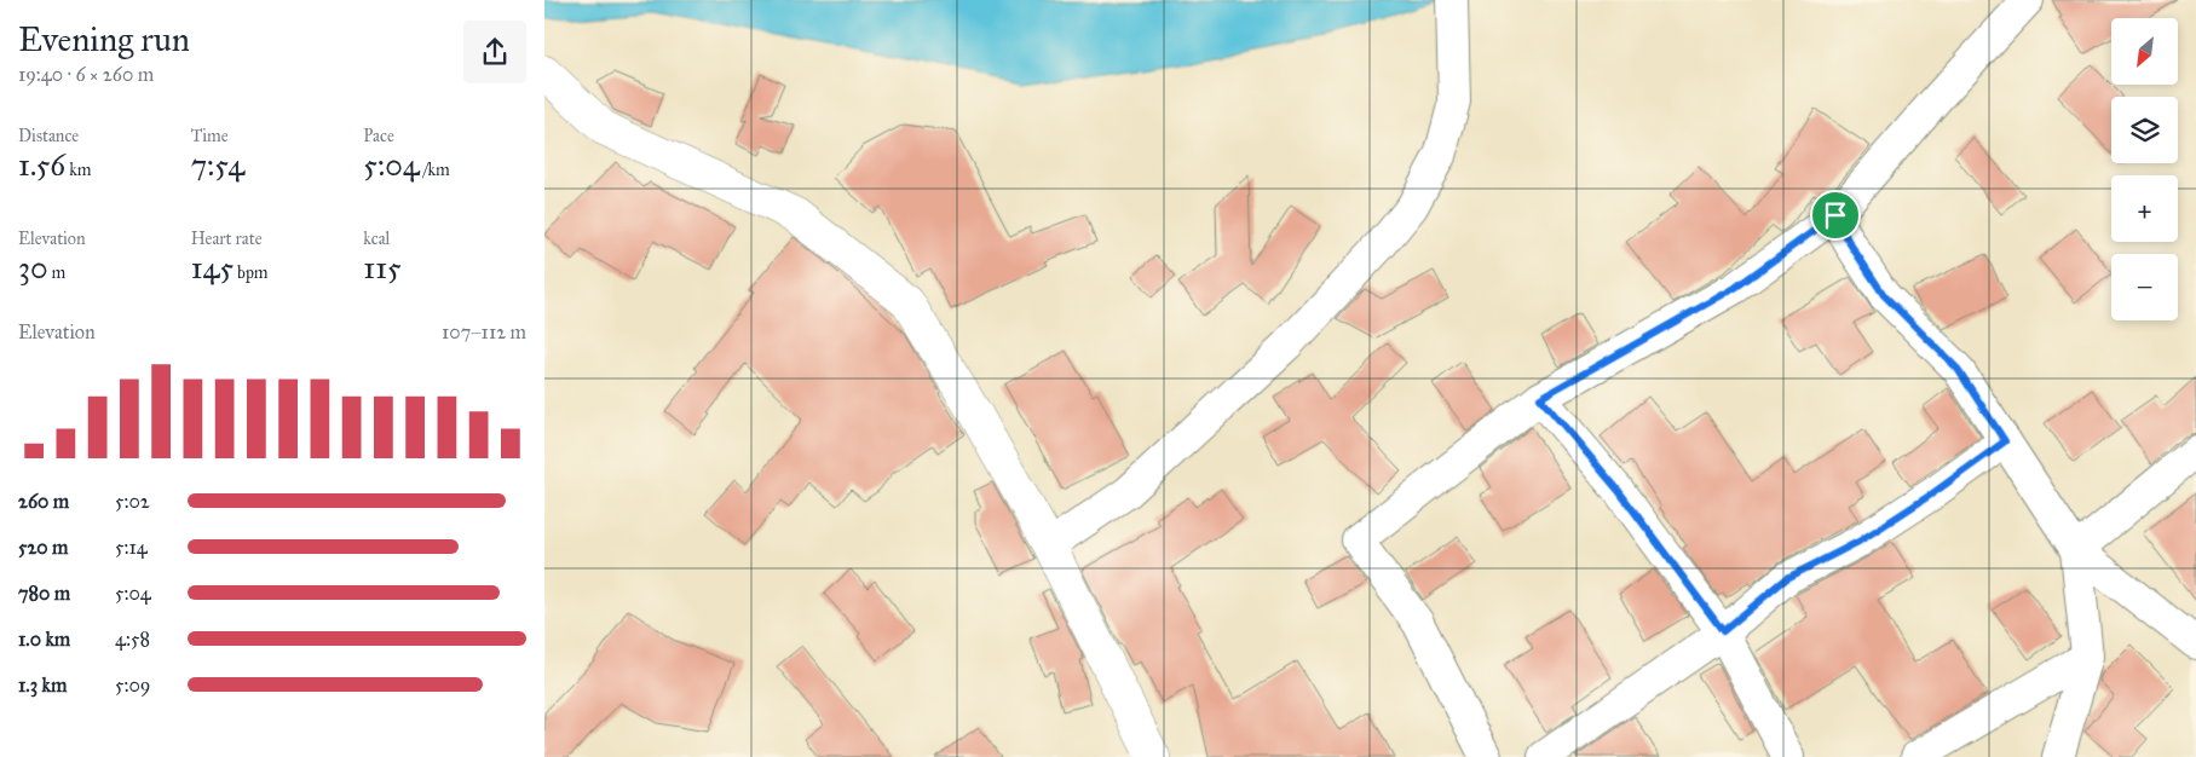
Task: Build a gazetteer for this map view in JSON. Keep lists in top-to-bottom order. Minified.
{"north":"bottom left","page":{"heading":["Evening run","19:40 · 6 × 260 m"],"map_buttons":["+","−"],"stats":[["Distance","1.56 km"],["Time","7:54"],["Pace","5:04 /km"],["Elevation","30 m"],["Heart rate","145 bpm"],["kcal","115"]],"chart":["Elevation","107–112 m"],"list":[{"name":"260 m","note":"5:02"},{"name":"520 m","note":"5:14"},{"name":"780 m","note":"5:04"},{"name":"1.0 km","note":"4:58"},{"name":"1.3 km","note":"5:09"}]}}
